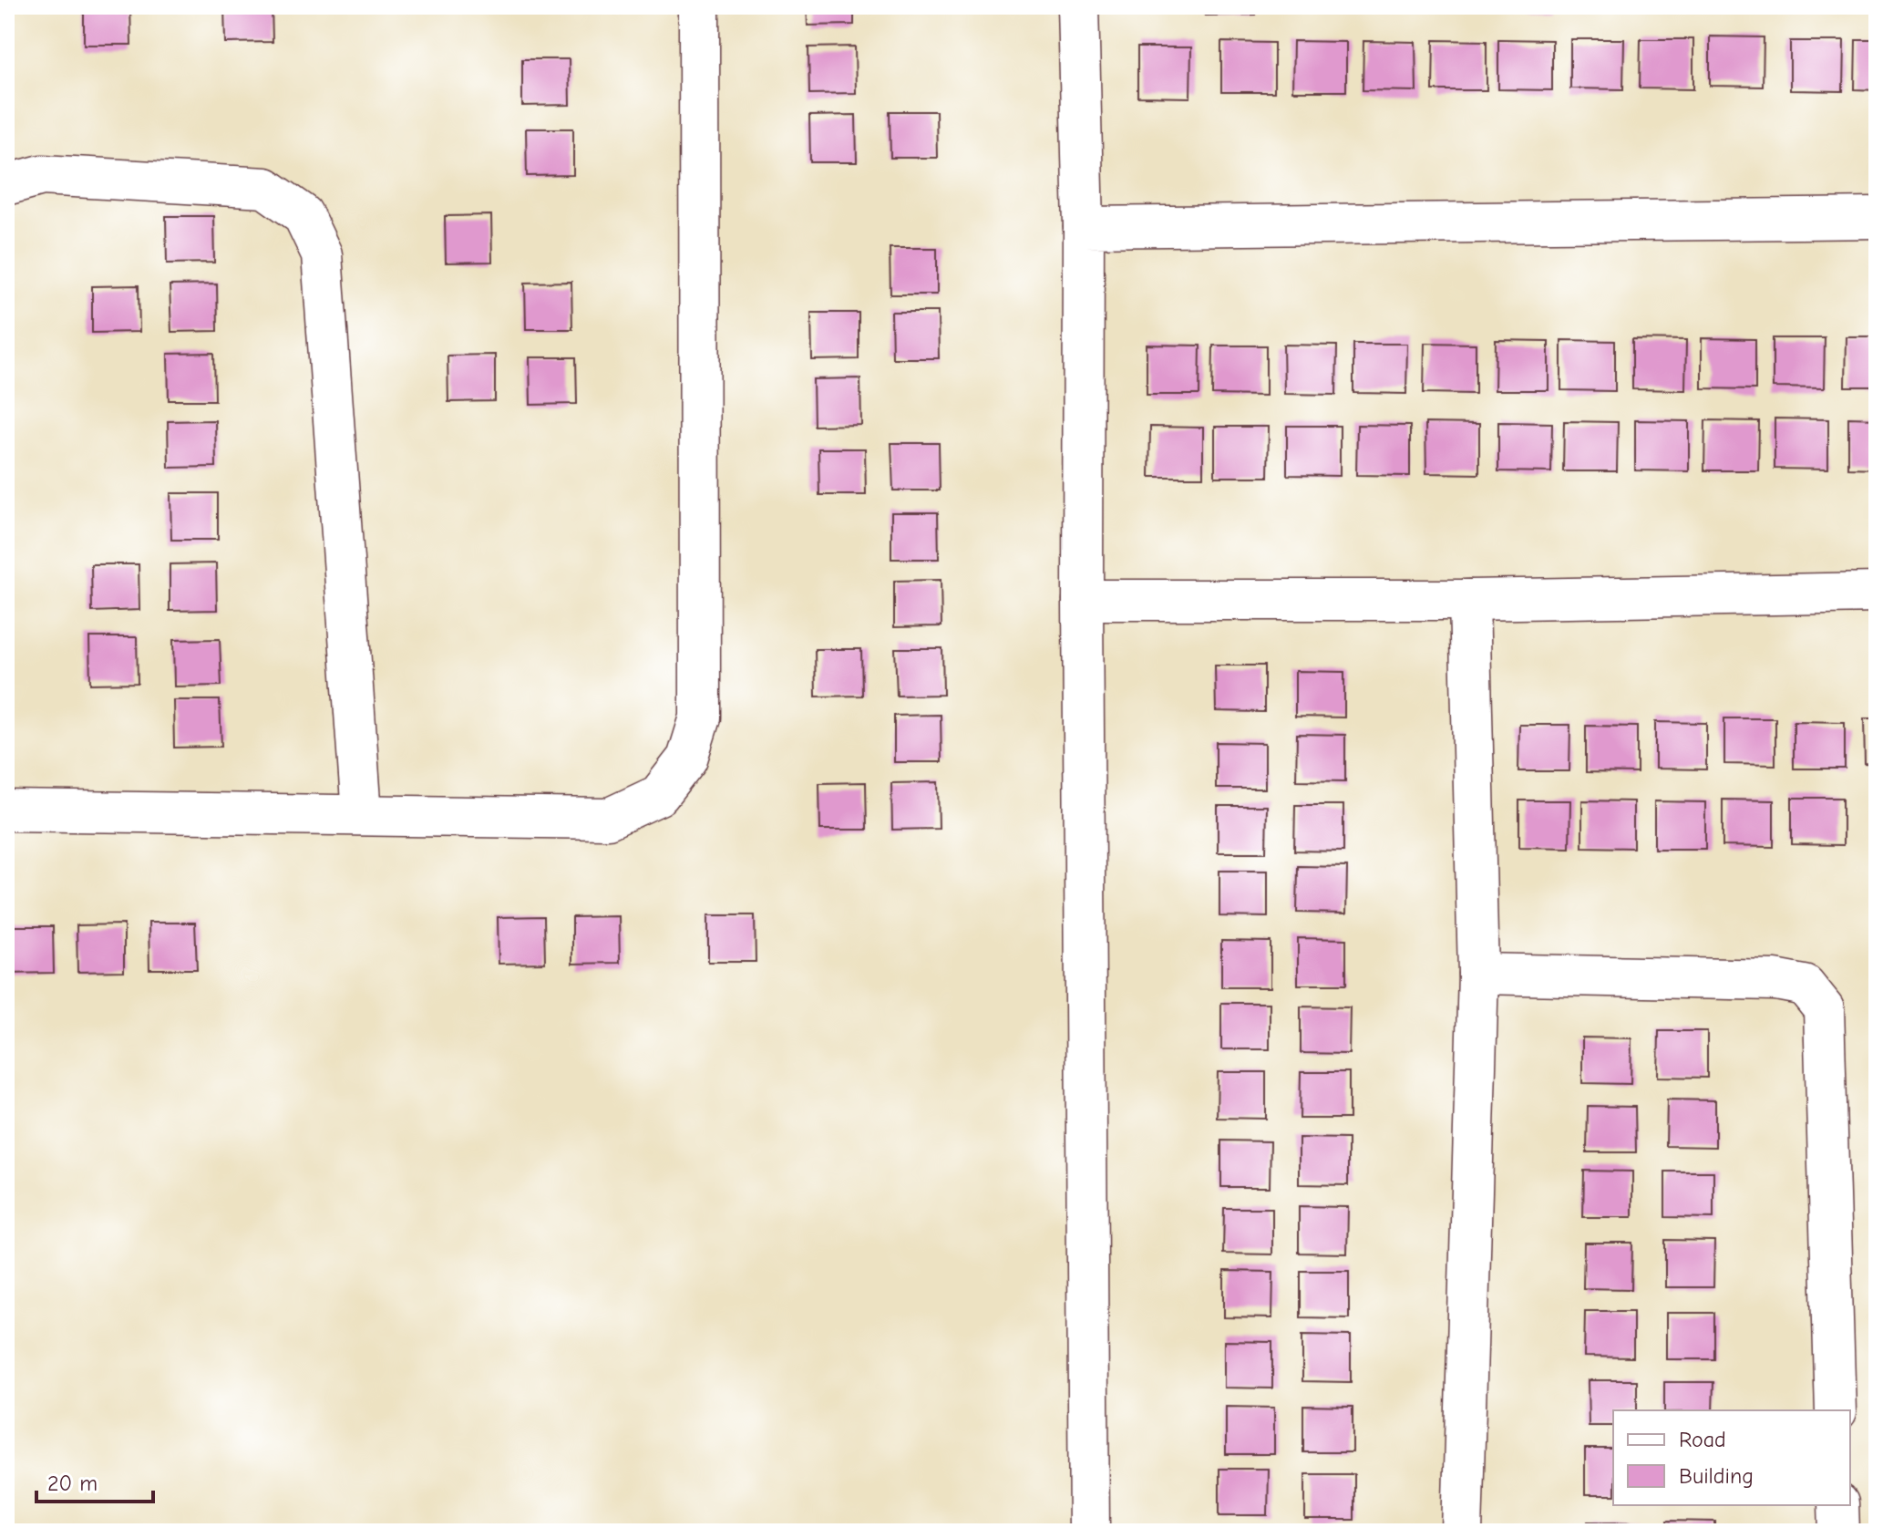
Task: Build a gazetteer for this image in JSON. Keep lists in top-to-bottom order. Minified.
{"legend":["Road","Building"],"scale_bar":"20 m"}
